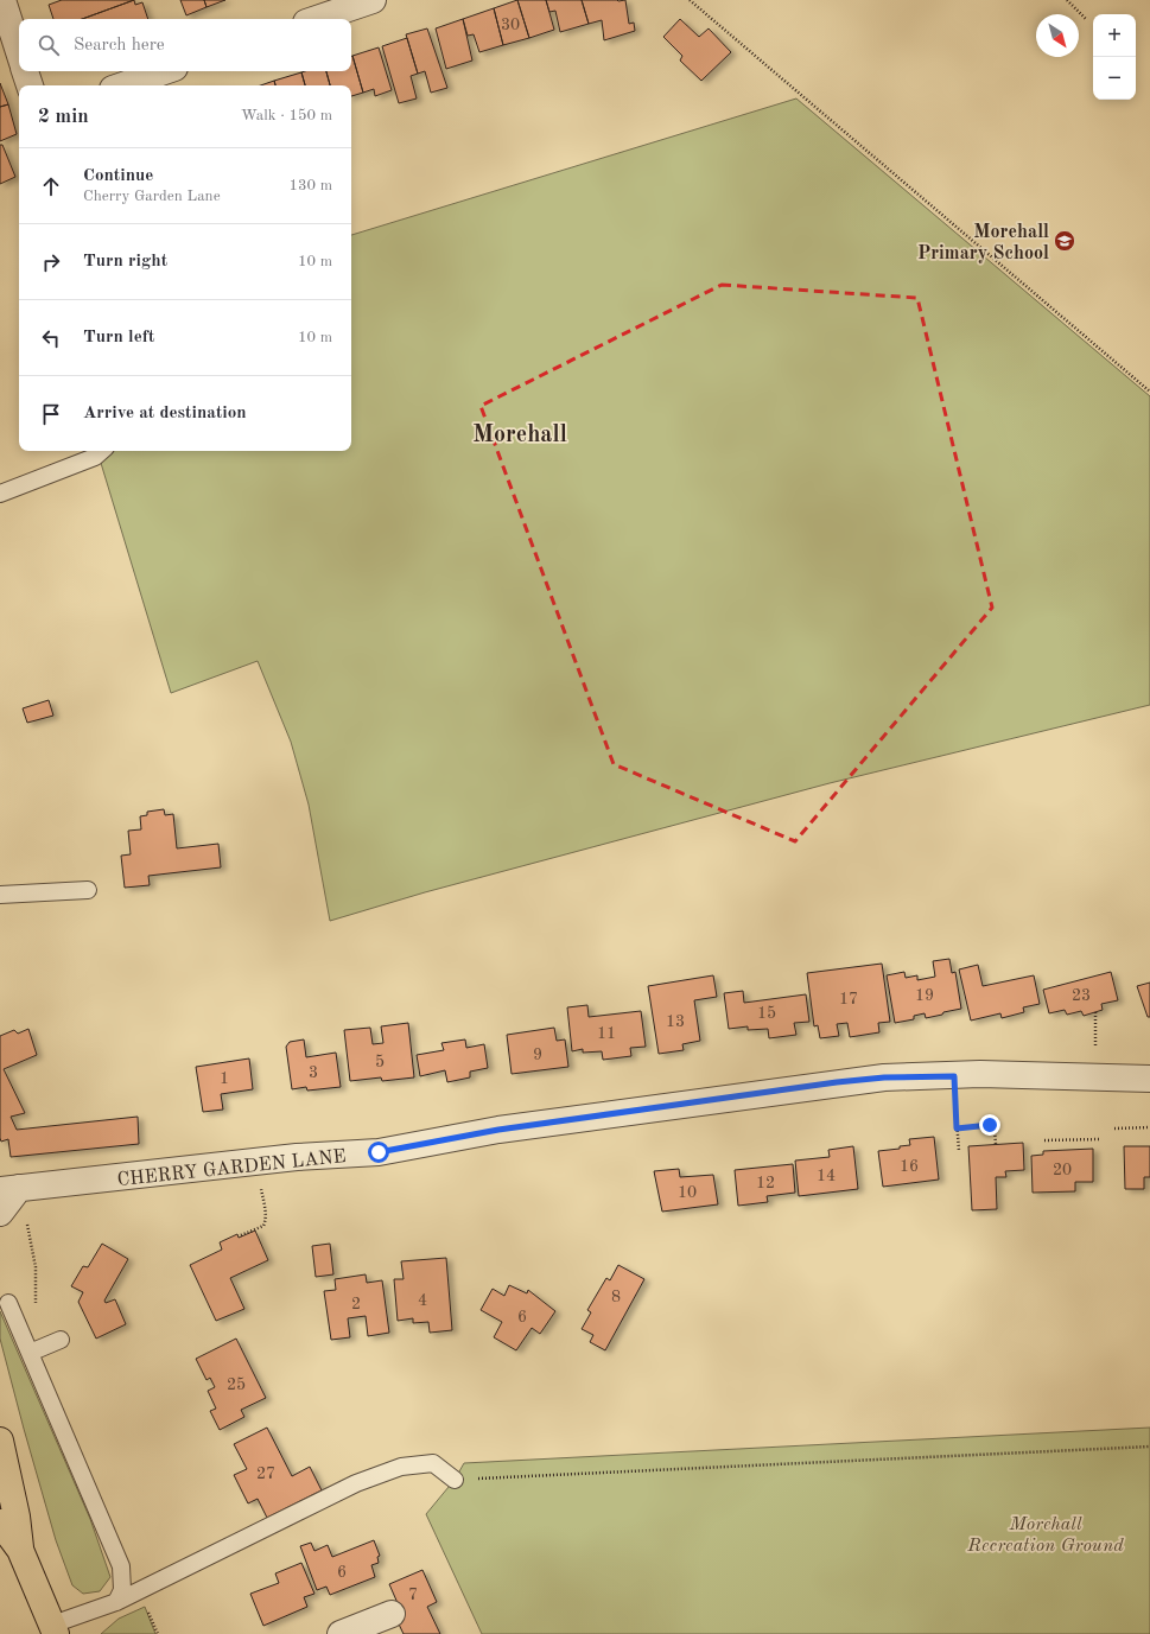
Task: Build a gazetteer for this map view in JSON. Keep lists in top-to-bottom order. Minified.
{"streets":{"street":["CHERRY GARDEN LANE"]},"districts":["Morehall"],"parks":["Morehall Recreation Ground"],"places":{"school or university":["Morehall Primary School"]},"house_numbers":["30","19","23","17","15","13","11","9","5","3","1","16","20","14","12","10","8","4","2","6","25","27","6","7"],"north":"bottom right","page":{"map_buttons":["+","−"],"search":"Search here","heading":["2 min","Walk · 150 m"],"list":[["Continue","Cherry Garden Lane","130 m"],["Turn right","10 m"],["Turn left","10 m"],"Arrive at destination"]}}
